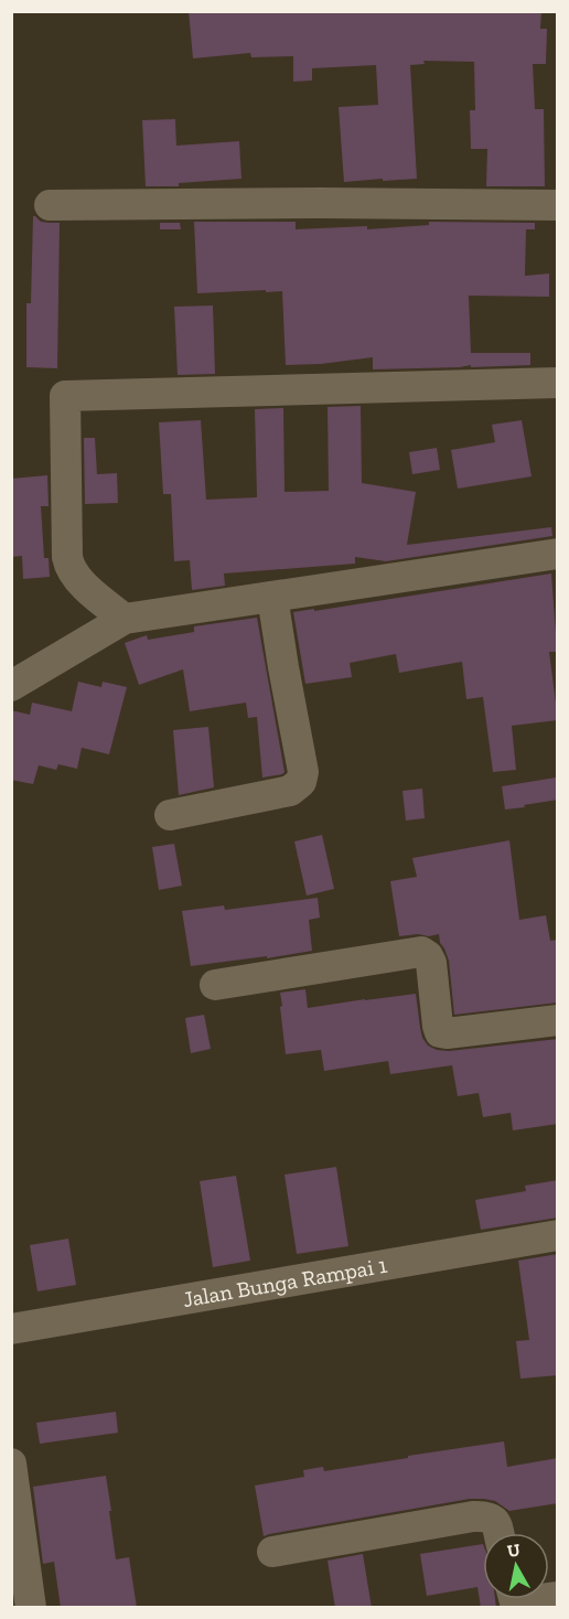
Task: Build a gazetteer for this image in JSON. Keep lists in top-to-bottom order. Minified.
{"streets":{"street":["Jalan Bunga Rampai 1"]},"north":"top"}
